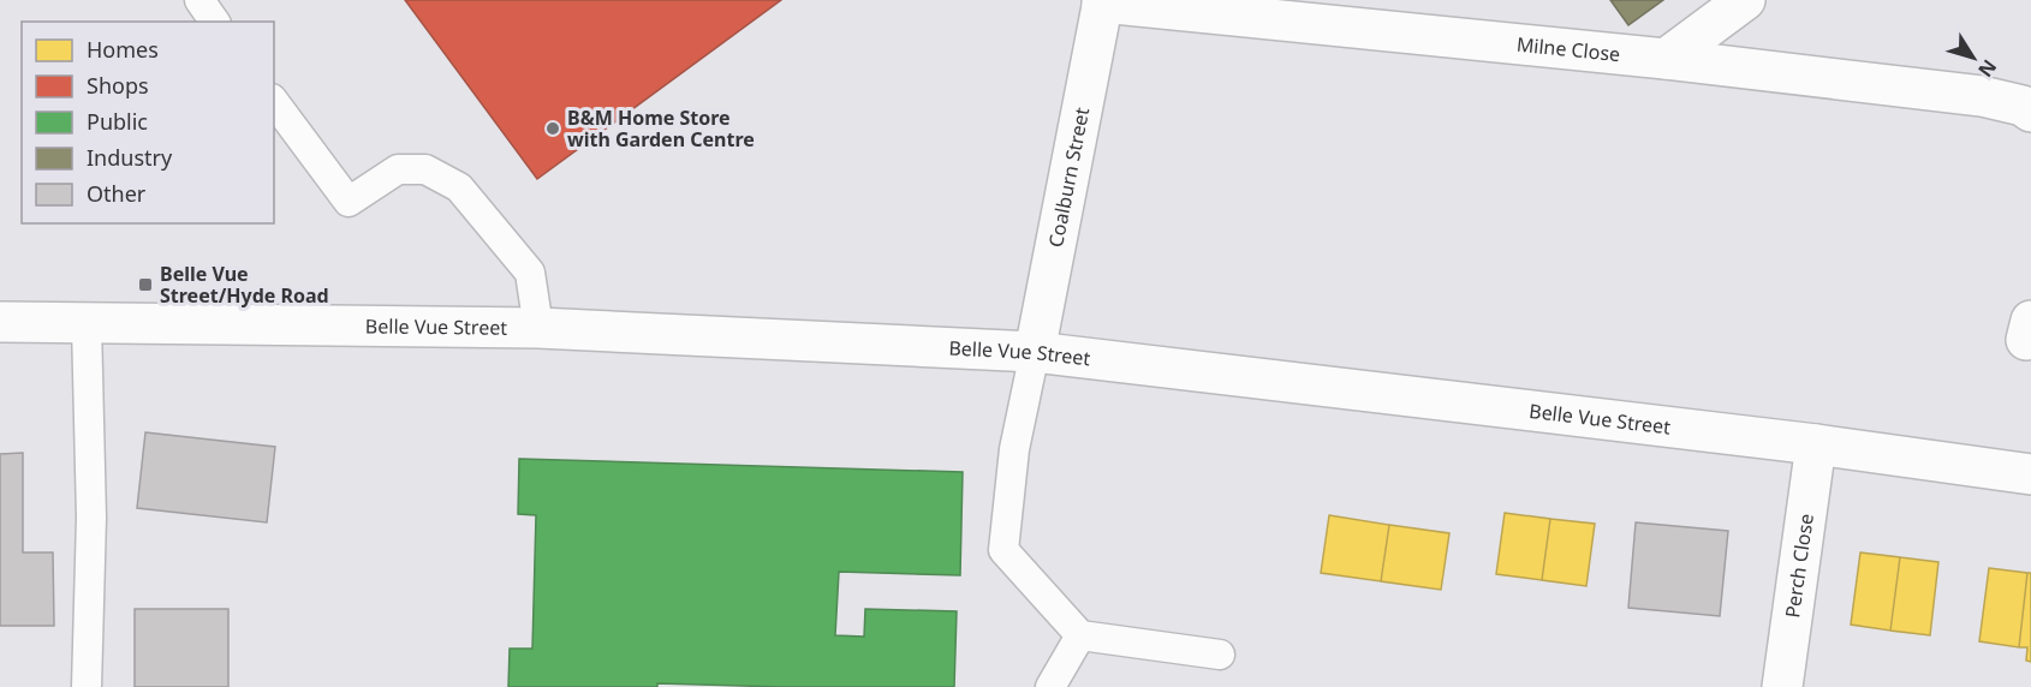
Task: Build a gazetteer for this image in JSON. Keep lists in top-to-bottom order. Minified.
{"streets":{"street":["Milne Close","Coalburn Street","Belle Vue Street","Perch Close"]},"crossings":[["Milne Close","Coalburn Street"],["Coalburn Street","Belle Vue Street"],["Belle Vue Street","Perch Close"]],"places":{"other":["B&M Home Store with Garden Centre"],"transit":["Belle Vue Street/Hyde Road"]},"legend":["Homes","Shops","Public","Industry","Other"],"north":"bottom right"}
